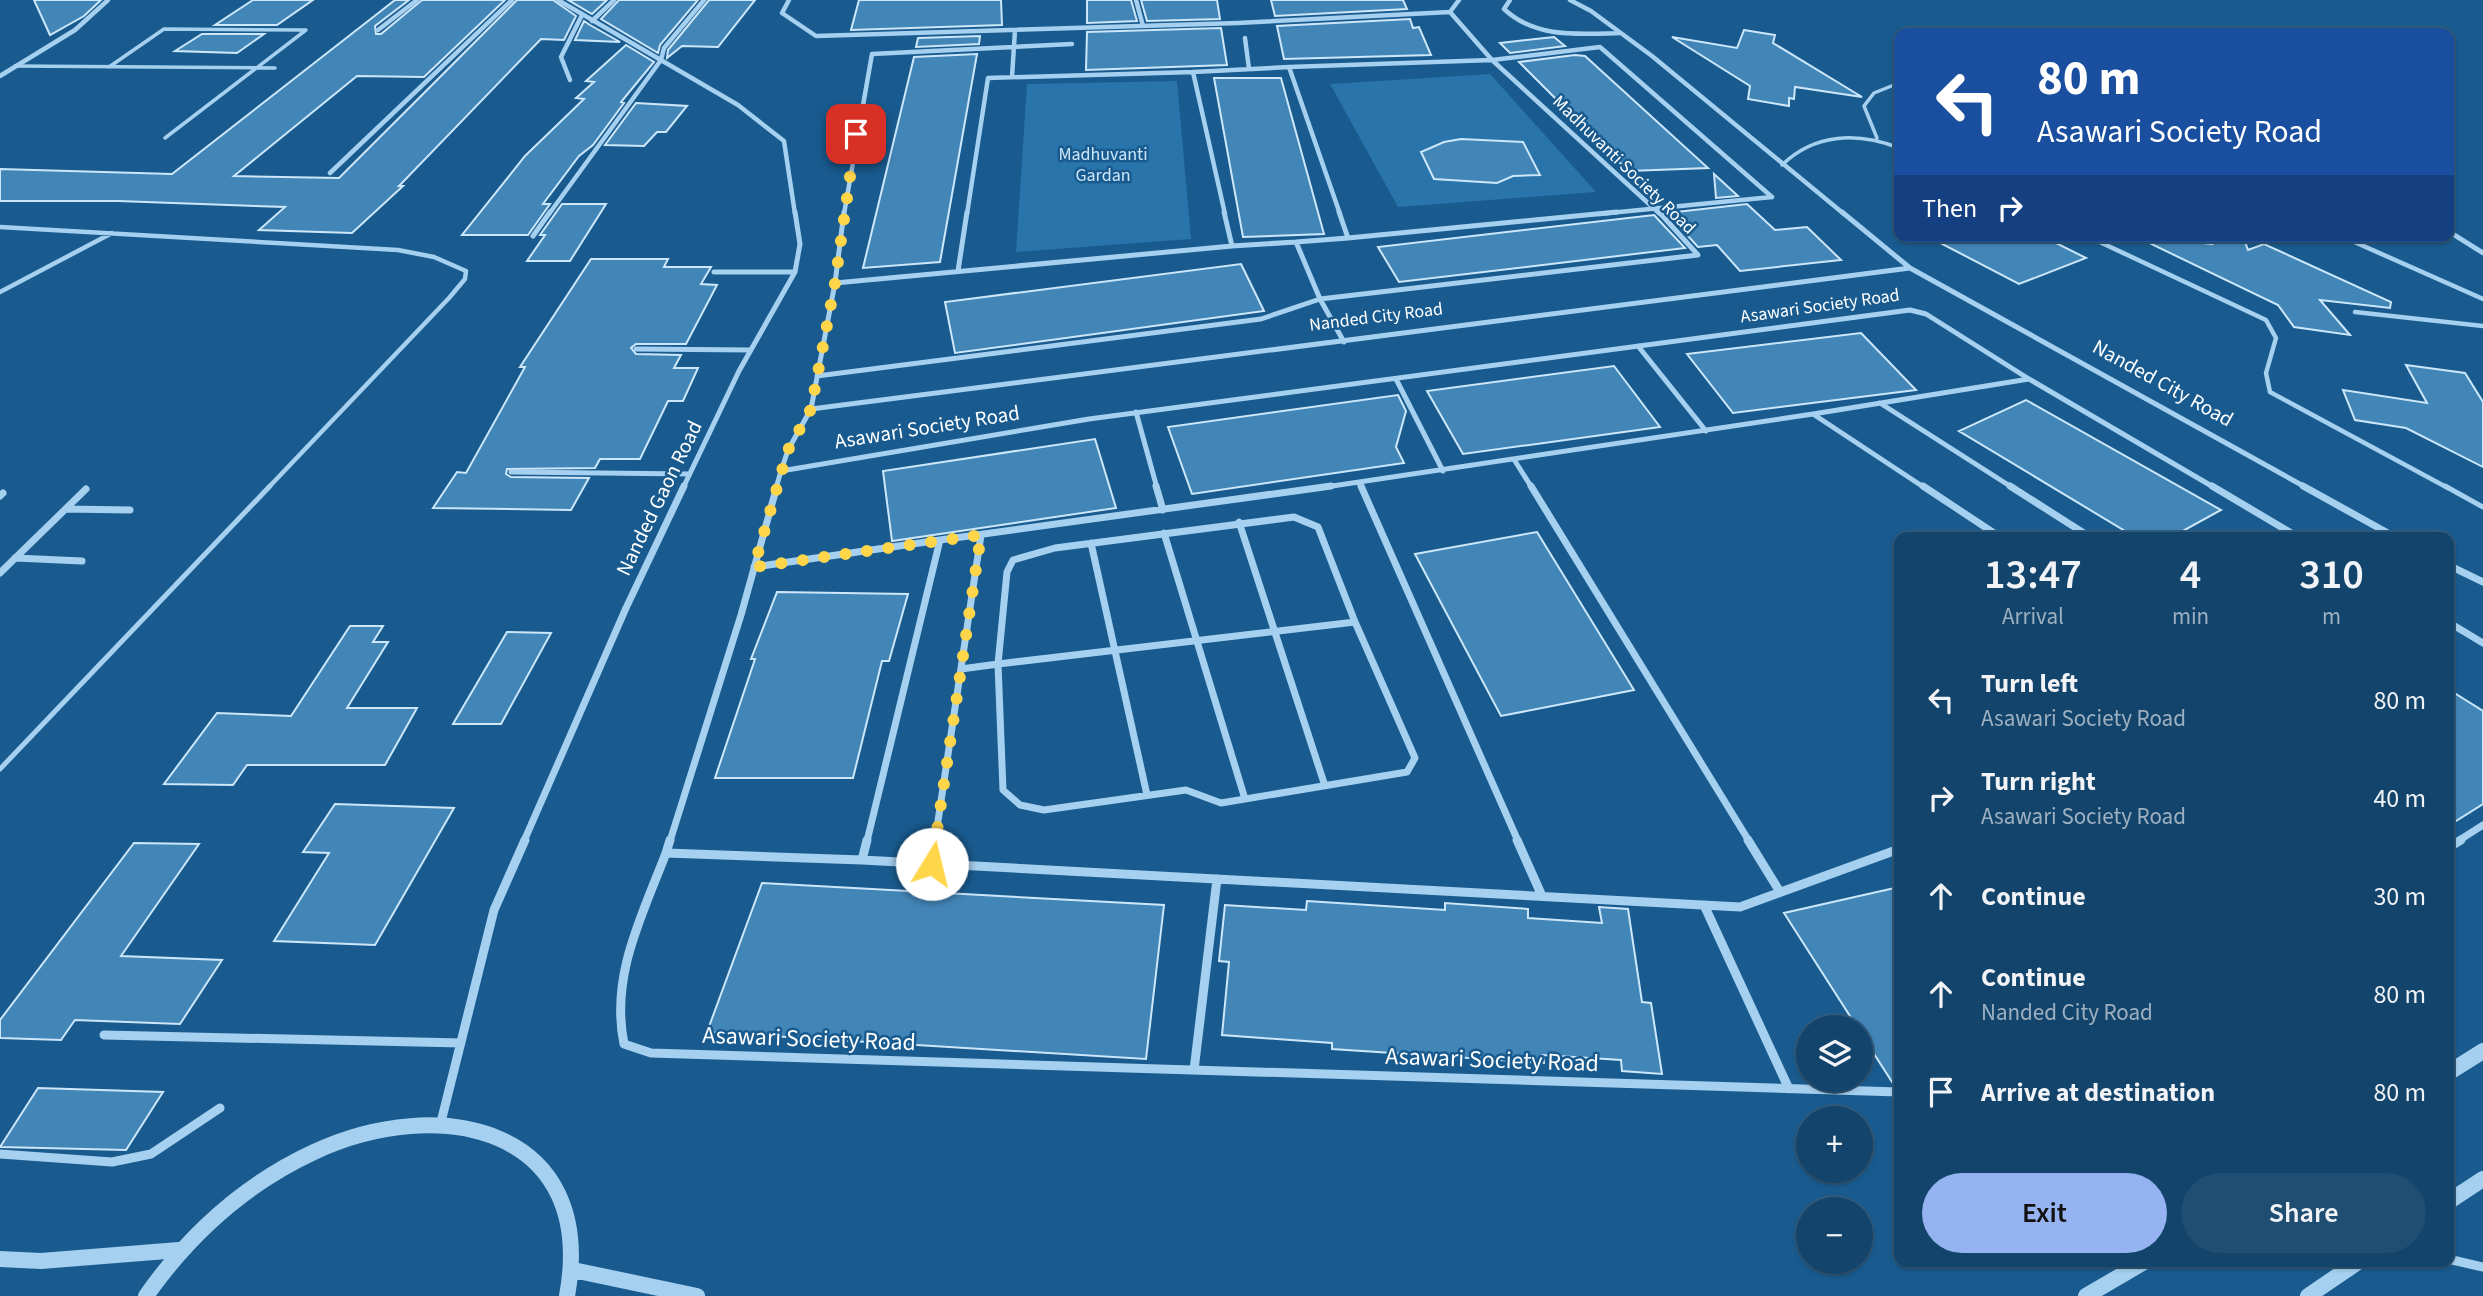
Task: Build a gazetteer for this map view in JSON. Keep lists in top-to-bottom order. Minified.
{"streets":{"street":["Madhuvanti Society Road","Asawari Society Road","Nanded City Road","Nanded Gaon Road"]},"parks":["Madhuvanti Gardan"],"page":{"turn":["80 m","Asawari Society Road"],"then":"Then","eta":["13:47","Arrival","4","min","310","m"],"list":[{"name":"Turn left","note":"Asawari Society Road","value":"80 m"},{"name":"Turn right","note":"Asawari Society Road","value":"40 m"},{"name":"Continue","value":"30 m"},{"name":"Continue","note":"Nanded City Road","value":"80 m"},{"name":"Arrive at destination","value":"80 m"}],"map_buttons":["+","−"],"buttons":["Exit","Share"]}}
